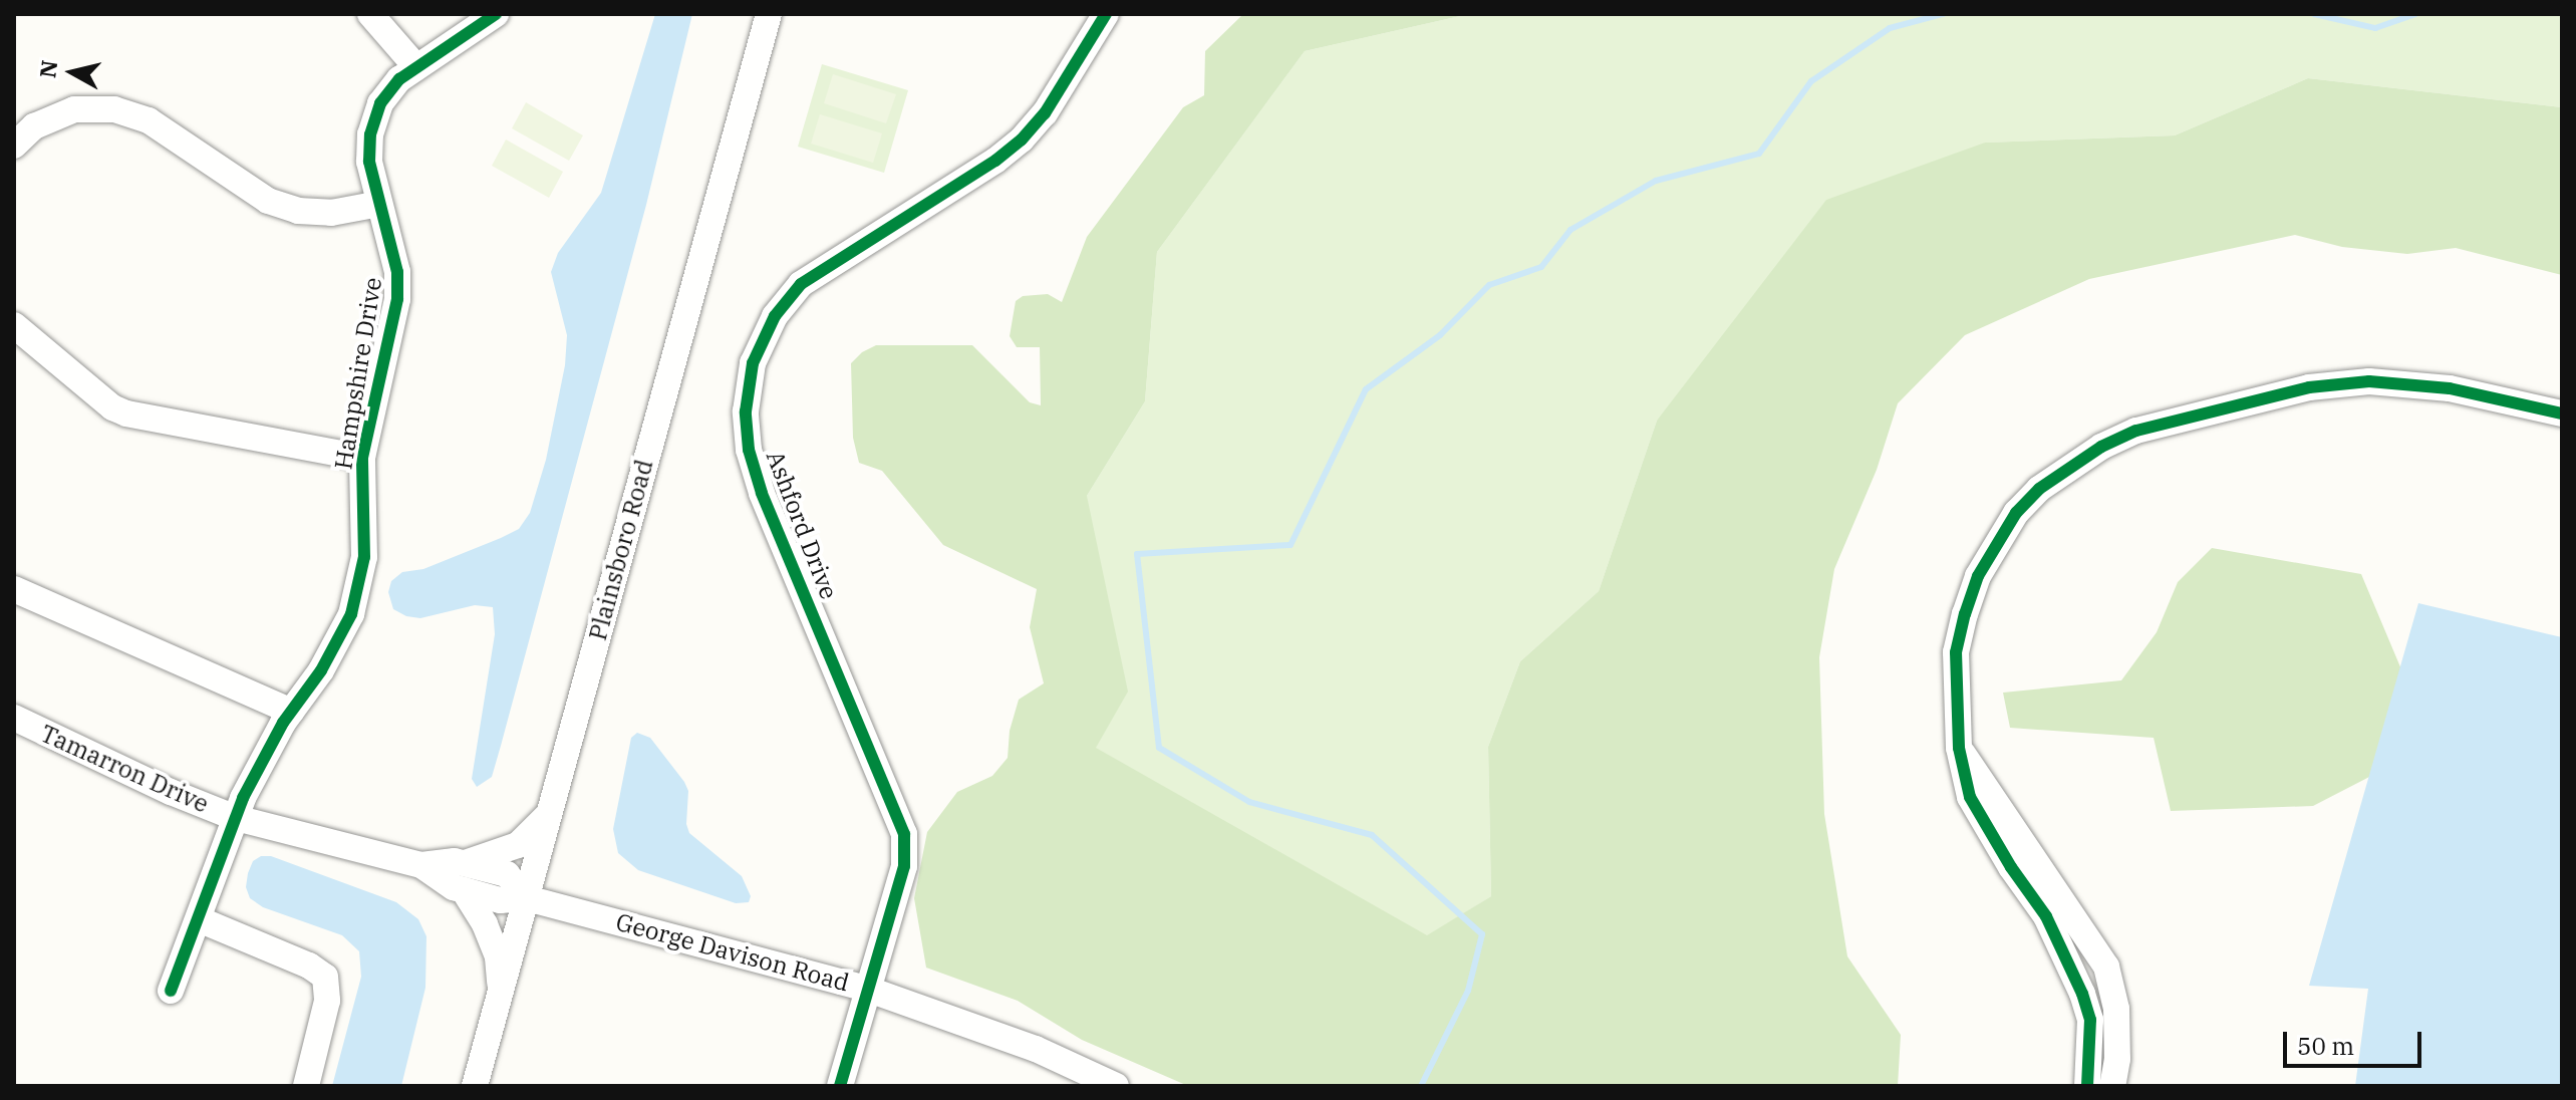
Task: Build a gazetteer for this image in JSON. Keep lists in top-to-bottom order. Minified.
{"streets":{"street":["Hampshire Drive","Ashford Drive","Plainsboro Road","Tamarron Drive","George Davison Road"]},"crossings":[["Hampshire Drive","Tamarron Drive"],["Ashford Drive","George Davison Road"],["Plainsboro Road","Tamarron Drive"],["Plainsboro Road","George Davison Road"],["Tamarron Drive","George Davison Road"]],"scale_bar":"50 m","north":"left"}
